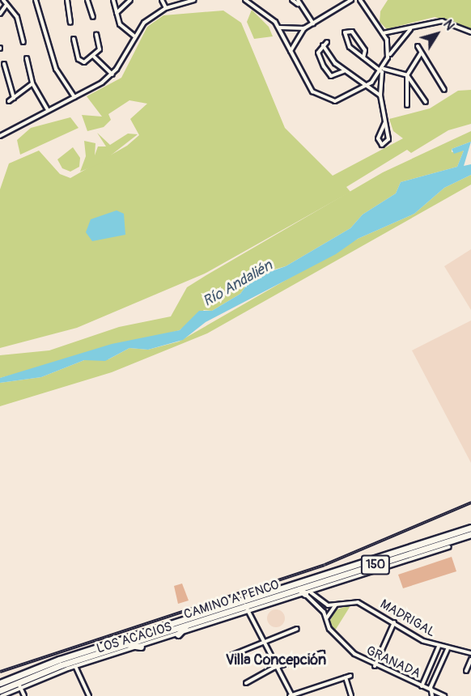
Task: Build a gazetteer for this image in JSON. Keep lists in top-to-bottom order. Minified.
{"streets":{"highway":["150","CAMINO A PENCO"],"street":["MADRIGAL","LOS ACACIOS","GRANADA"]},"crossings":[["CAMINO A PENCO","LOS ACACIOS"],["MADRIGAL","LOS ACACIOS"],["MADRIGAL","GRANADA"],["LOS ACACIOS","GRANADA"]],"districts":["Villa Concepción"],"water":["Río Andalién"],"north":"top right"}
